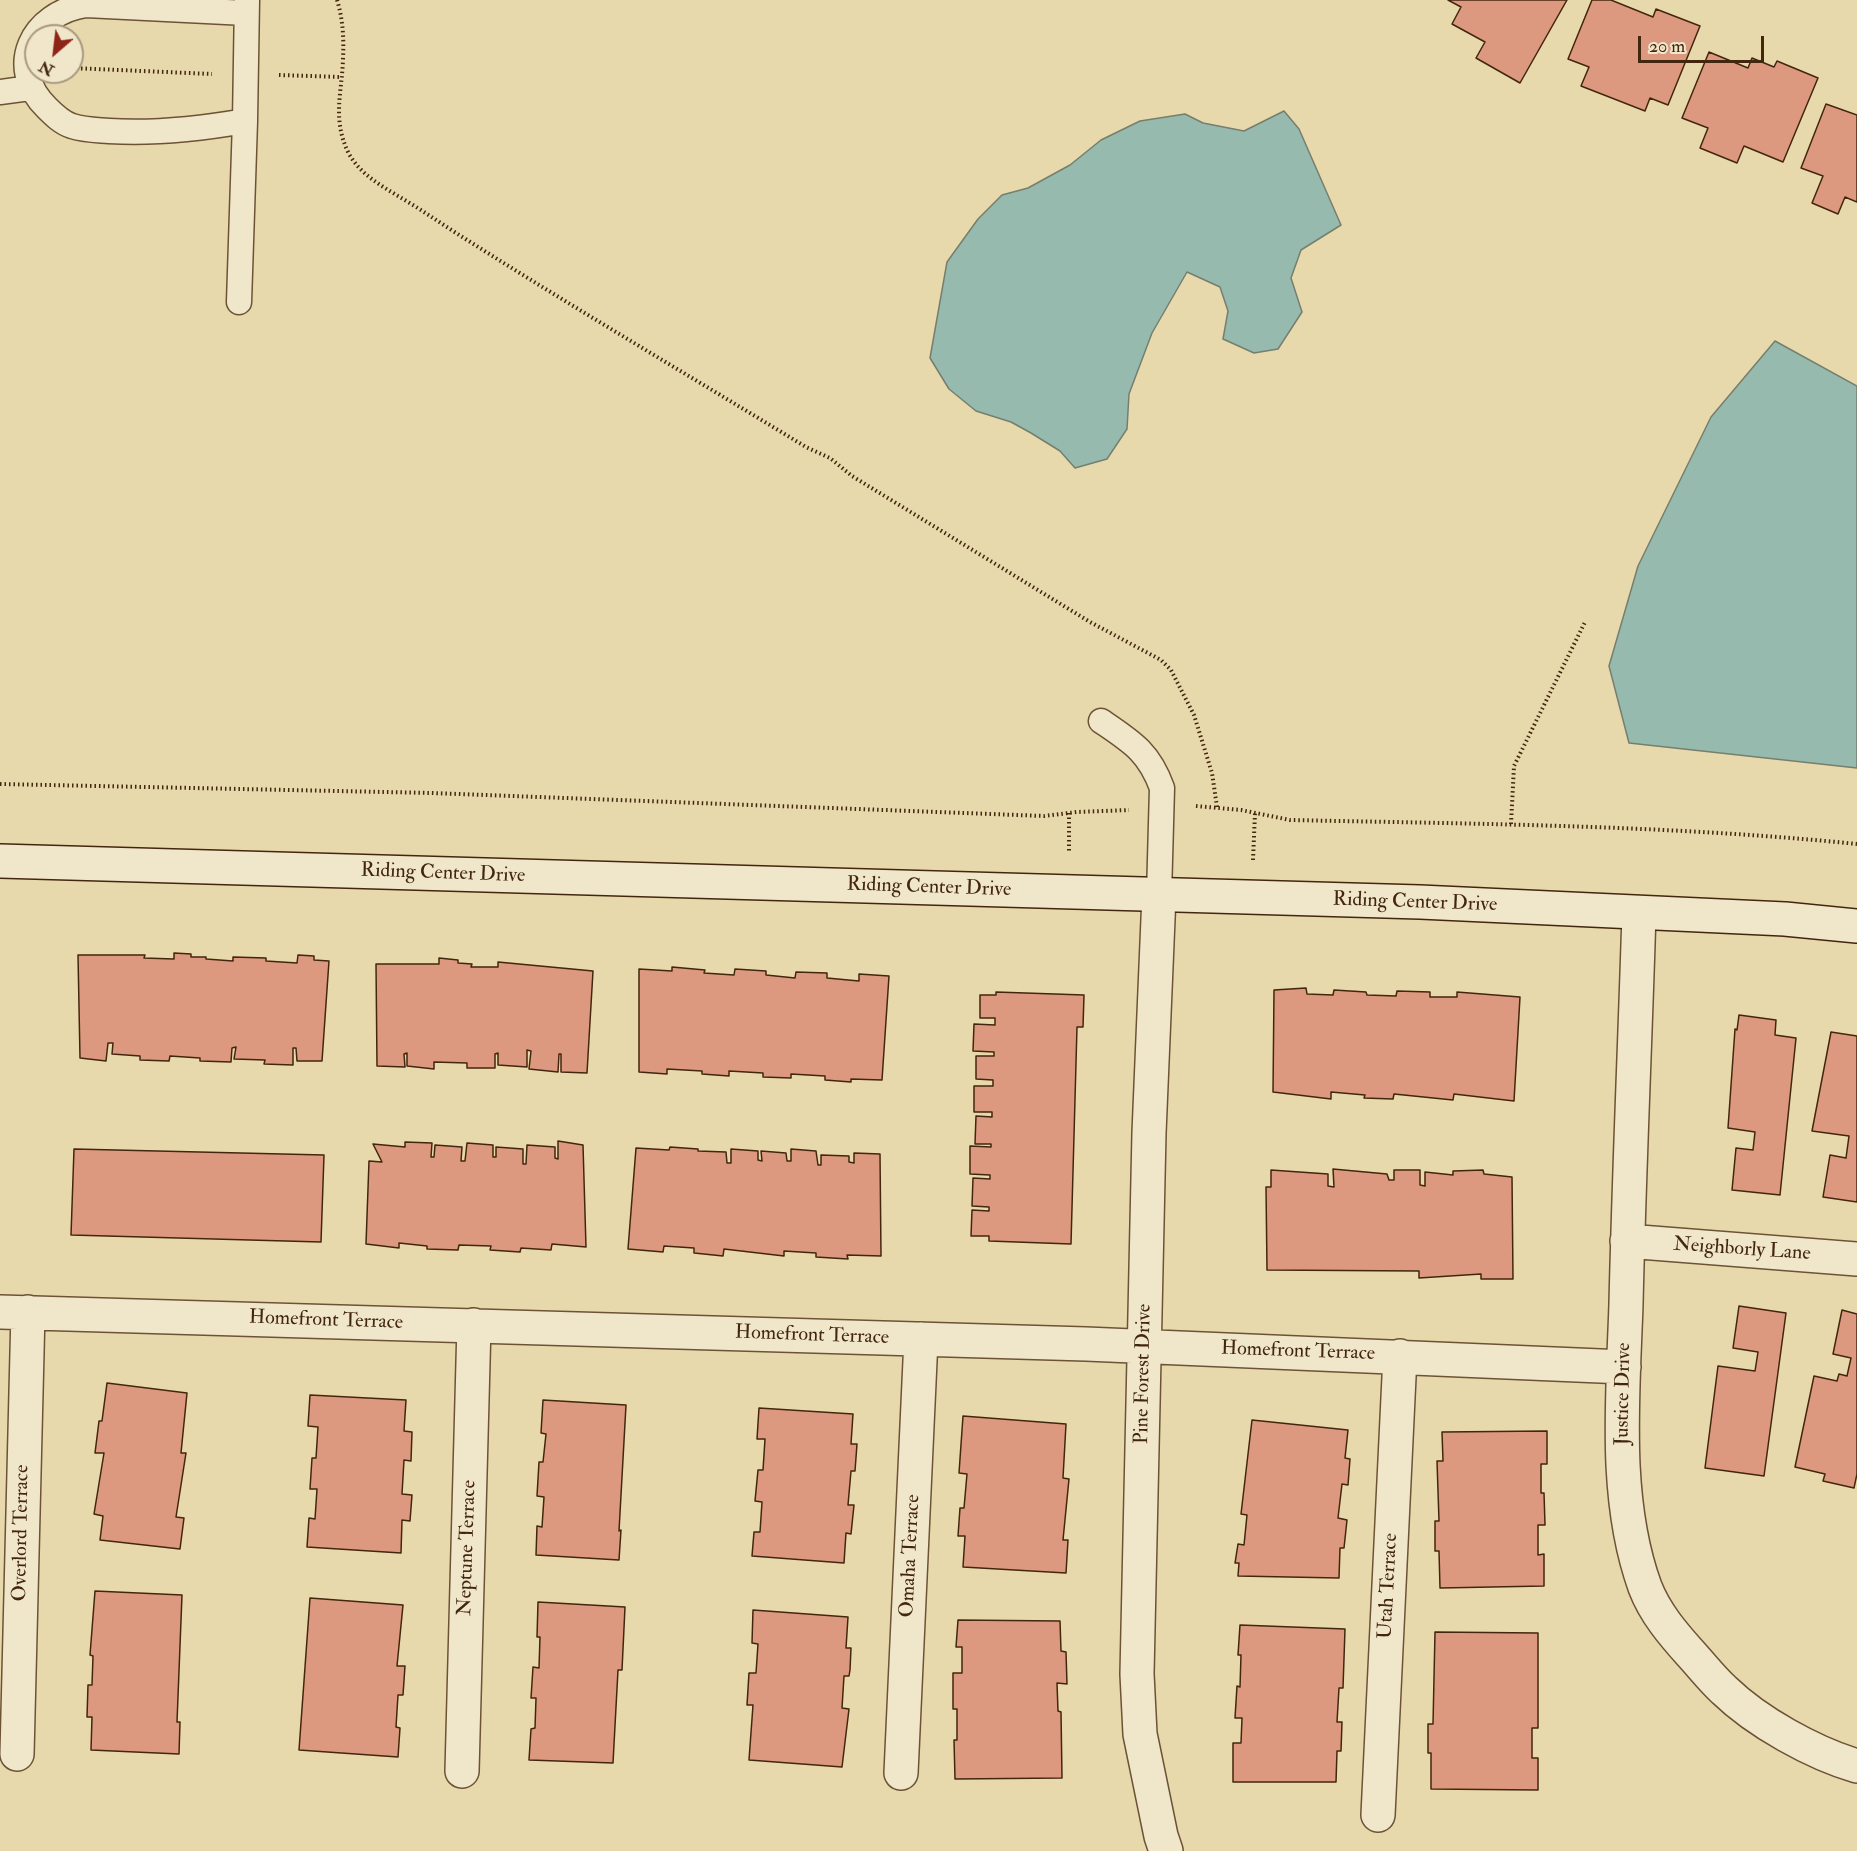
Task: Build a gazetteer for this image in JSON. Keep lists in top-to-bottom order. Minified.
{"streets":{"street":["Riding Center Drive","Neighborly Lane","Homefront Terrace","Pine Forest Drive","Justice Drive","Overlord Terrace","Neptune Terrace","Omaha Terrace","Utah Terrace"]},"crossings":[["Riding Center Drive","Pine Forest Drive"],["Riding Center Drive","Justice Drive"],["Neighborly Lane","Justice Drive"],["Homefront Terrace","Pine Forest Drive"],["Homefront Terrace","Justice Drive"],["Homefront Terrace","Overlord Terrace"],["Homefront Terrace","Neptune Terrace"],["Homefront Terrace","Omaha Terrace"],["Homefront Terrace","Utah Terrace"]],"scale_bar":"20 m","north":"bottom left"}
